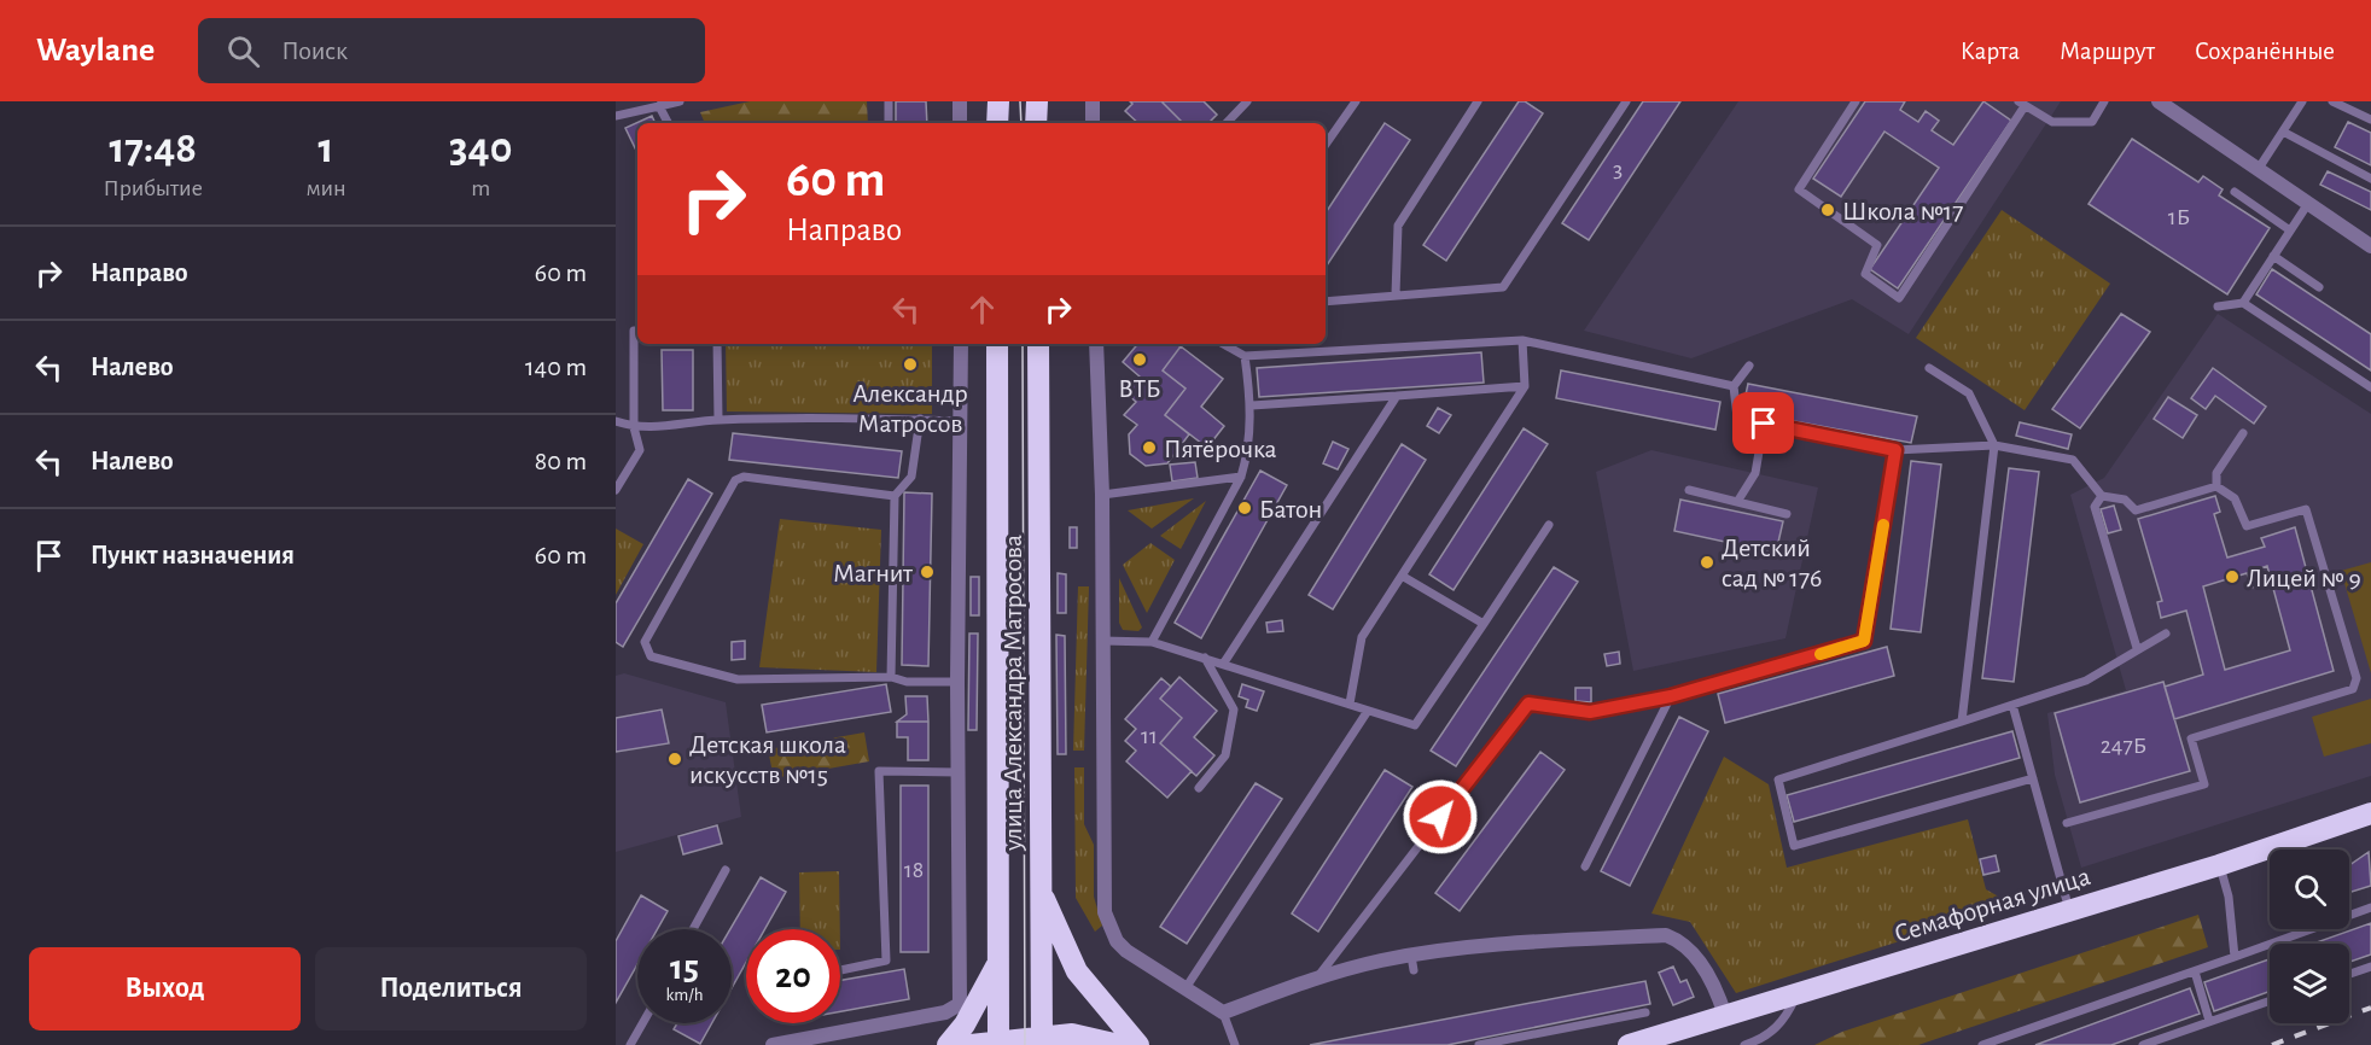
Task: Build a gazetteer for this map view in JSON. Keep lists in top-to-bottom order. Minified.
{"streets":{"highway":["улица Александра Матросова","Семафорная улица"]},"places":["Школа №17","ВТБ","Александр Матросов","Пятёрочка","Батон","Детский сад № 176","Магнит","Лицей № 9","Детская школа искусств №15"],"house_numbers":["3","1Б","11","247Б","18"],"page":{"header":"Waylane","search":"Поиск","nav":["Карта","Маршрут","Сохранённые"],"eta":["17:48","Прибытие","1","мин","340","m"],"turn":["60 m","Направо"],"list":[{"name":"Направо","value":"60 m"},{"name":"Налево","value":"140 m"},{"name":"Налево","value":"80 m"},{"name":"Пункт назначения","value":"60 m"}],"speed":"15 km/h","limit":"20","buttons":["Выход","Поделиться"]}}
